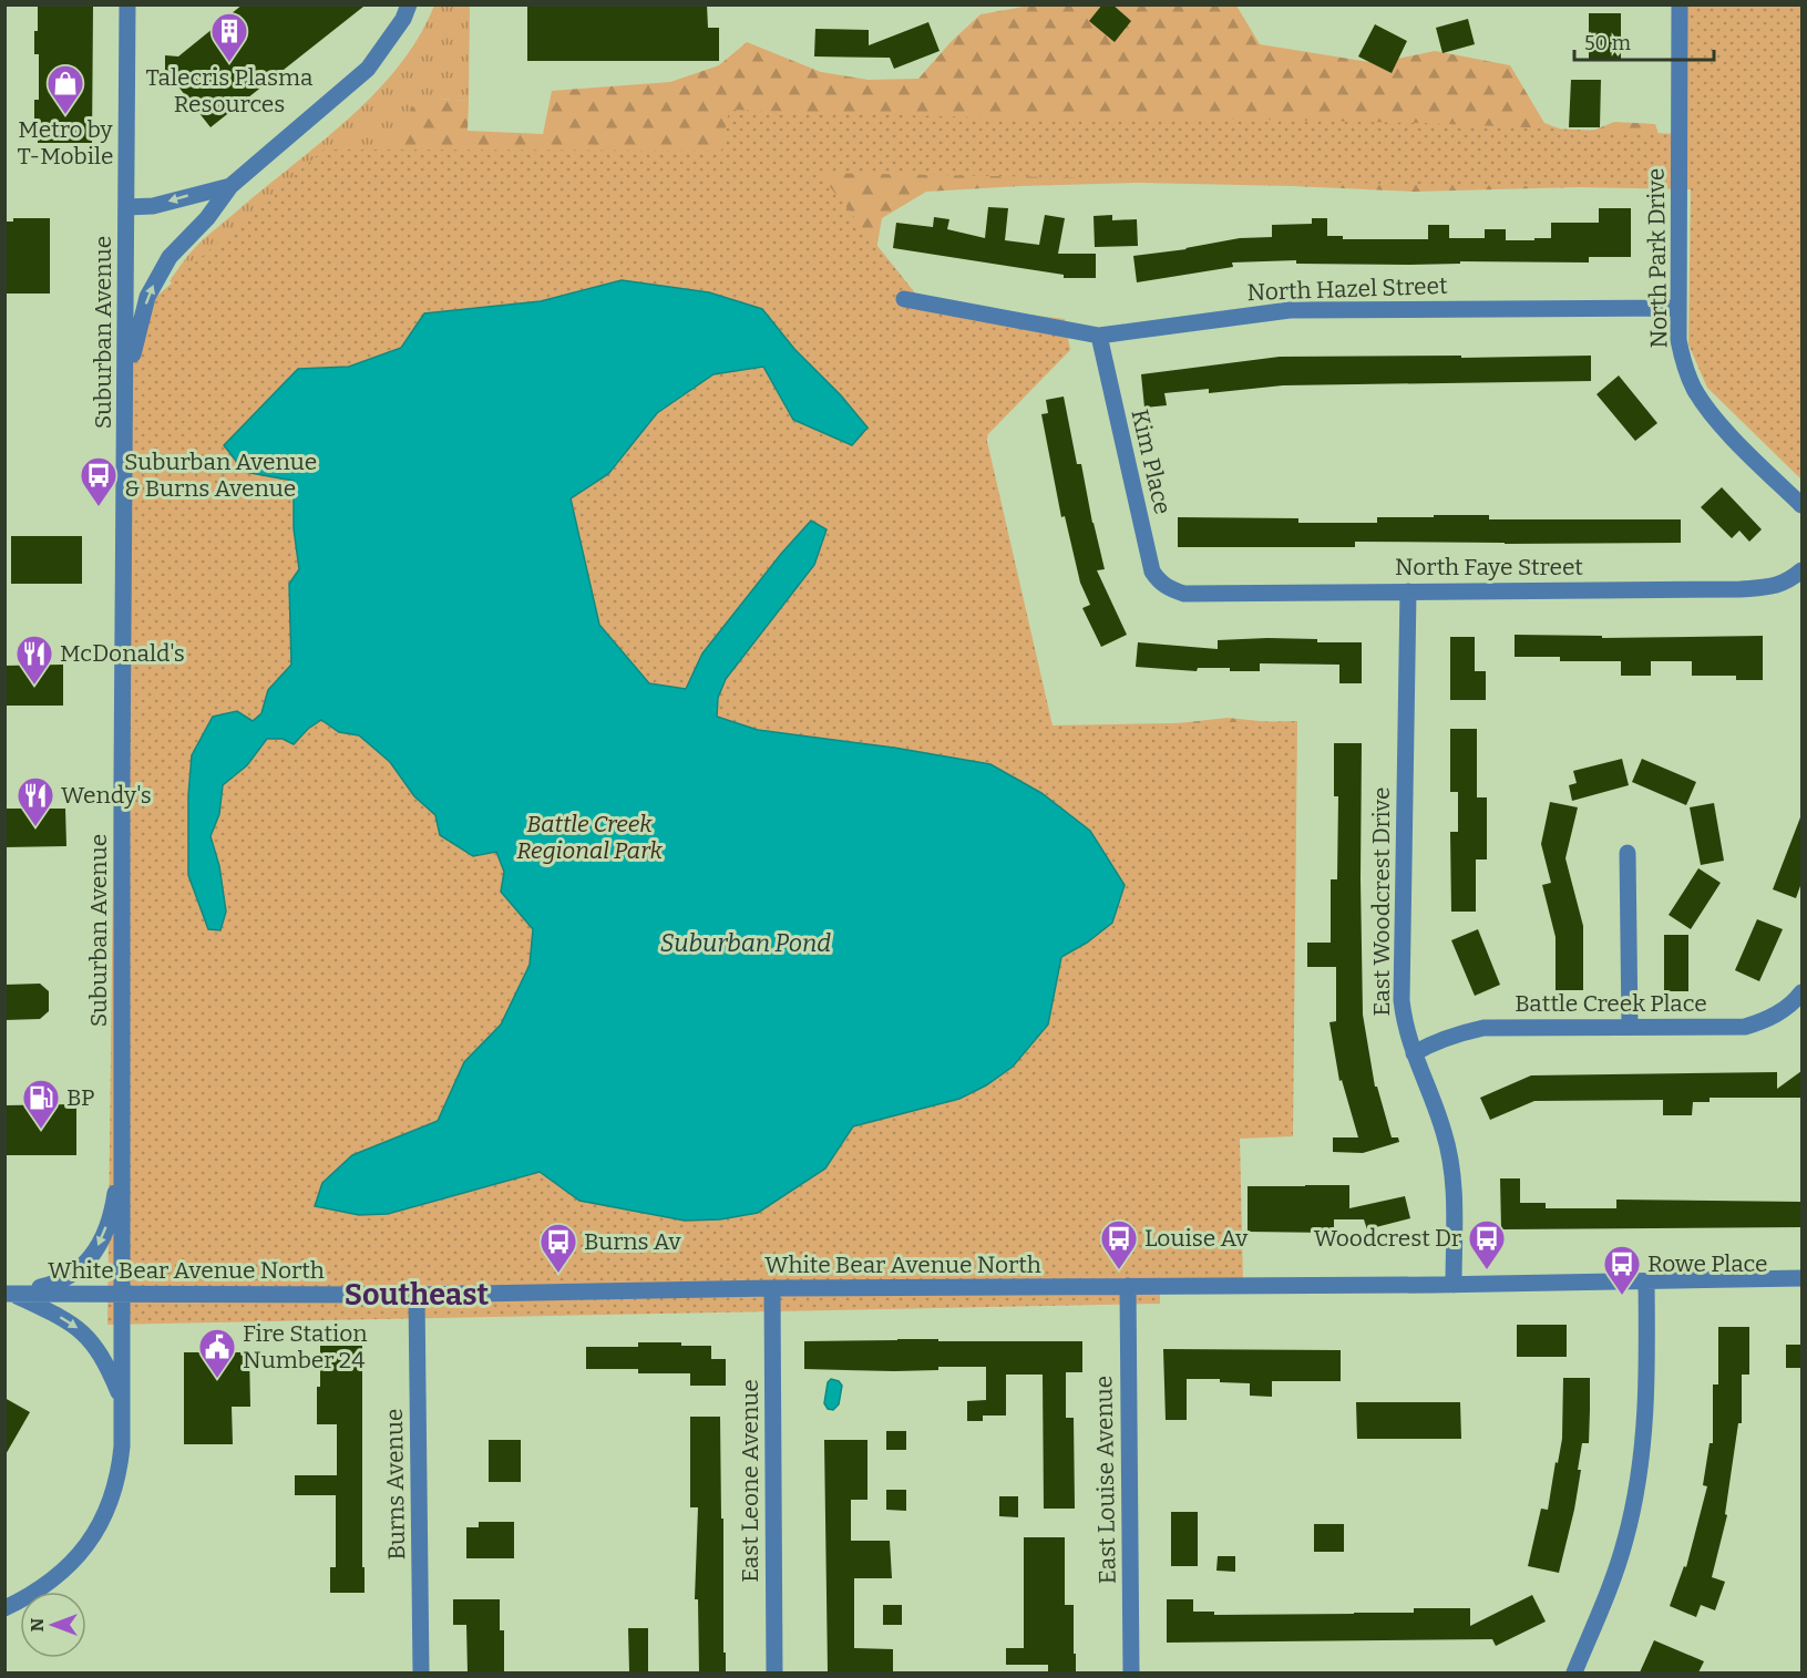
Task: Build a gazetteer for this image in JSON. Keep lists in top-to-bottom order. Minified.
{"streets":{"street":["North Park Drive","North Hazel Street","Suburban Avenue","Kim Place","North Faye Street","East Woodcrest Drive","Battle Creek Place","White Bear Avenue North","East Louise Avenue","East Leone Avenue","Burns Avenue"]},"crossings":[["North Park Drive","North Hazel Street"],["North Hazel Street","Kim Place"],["Suburban Avenue","White Bear Avenue North"],["Kim Place","North Faye Street"],["North Faye Street","East Woodcrest Drive"],["East Woodcrest Drive","Battle Creek Place"],["East Woodcrest Drive","White Bear Avenue North"],["White Bear Avenue North","East Louise Avenue"],["White Bear Avenue North","East Leone Avenue"],["White Bear Avenue North","Burns Avenue"]],"districts":["Southeast"],"water":["Suburban Pond"],"parks":["Battle Creek Regional Park"],"places":{"building":["Talecris Plasma Resources"],"shop":["Metro by T-Mobile"],"bus stop":["Suburban Avenue & Burns Avenue","Louise Av","Woodcrest Dr","Burns Av","Rowe Place"],"restaurant":["McDonald's","Wendy's"],"fuel station":["BP"],"public building":["Fire Station Number 24"]},"scale_bar":"50 m","north":"left"}
